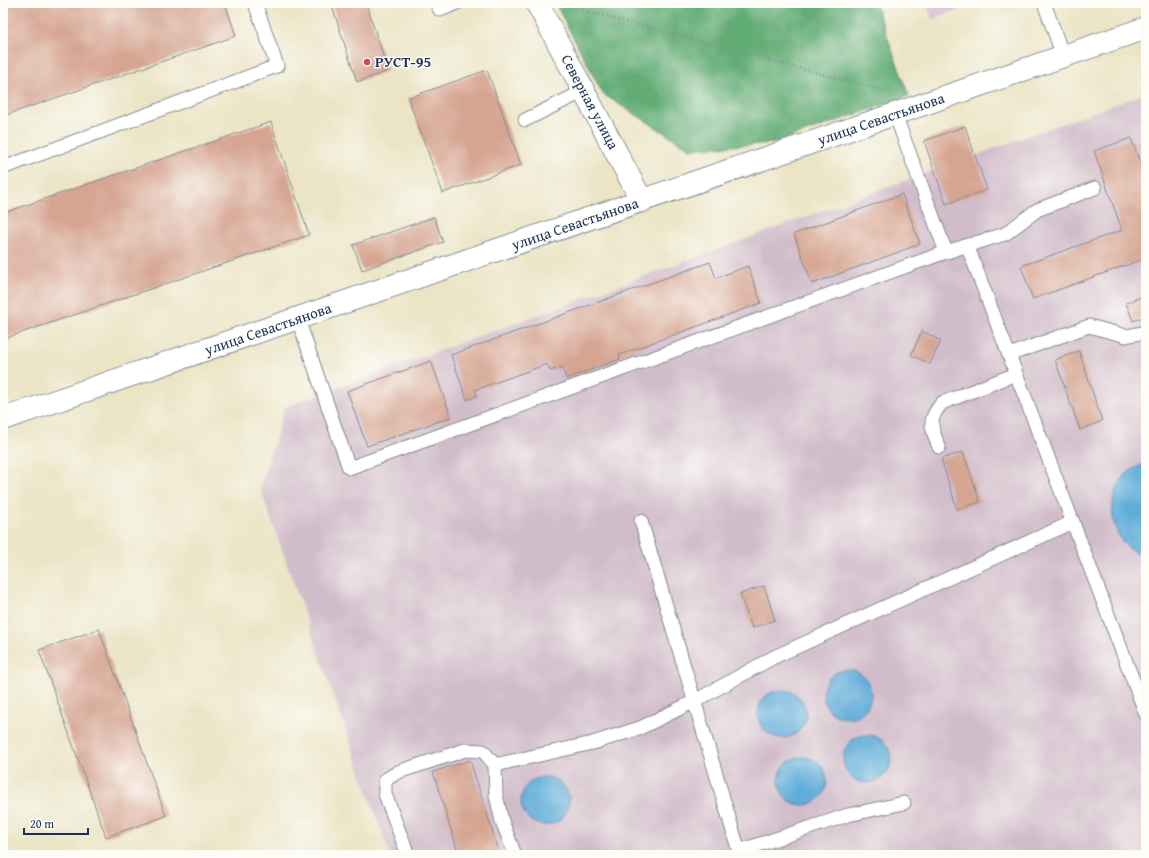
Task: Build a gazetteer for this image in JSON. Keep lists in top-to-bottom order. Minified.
{"streets":{"street":["Северная улица","улица Севастьянова"]},"crossings":[["Северная улица","улица Севастьянова"]],"places":["РУСТ-95"],"scale_bar":"20 m"}
